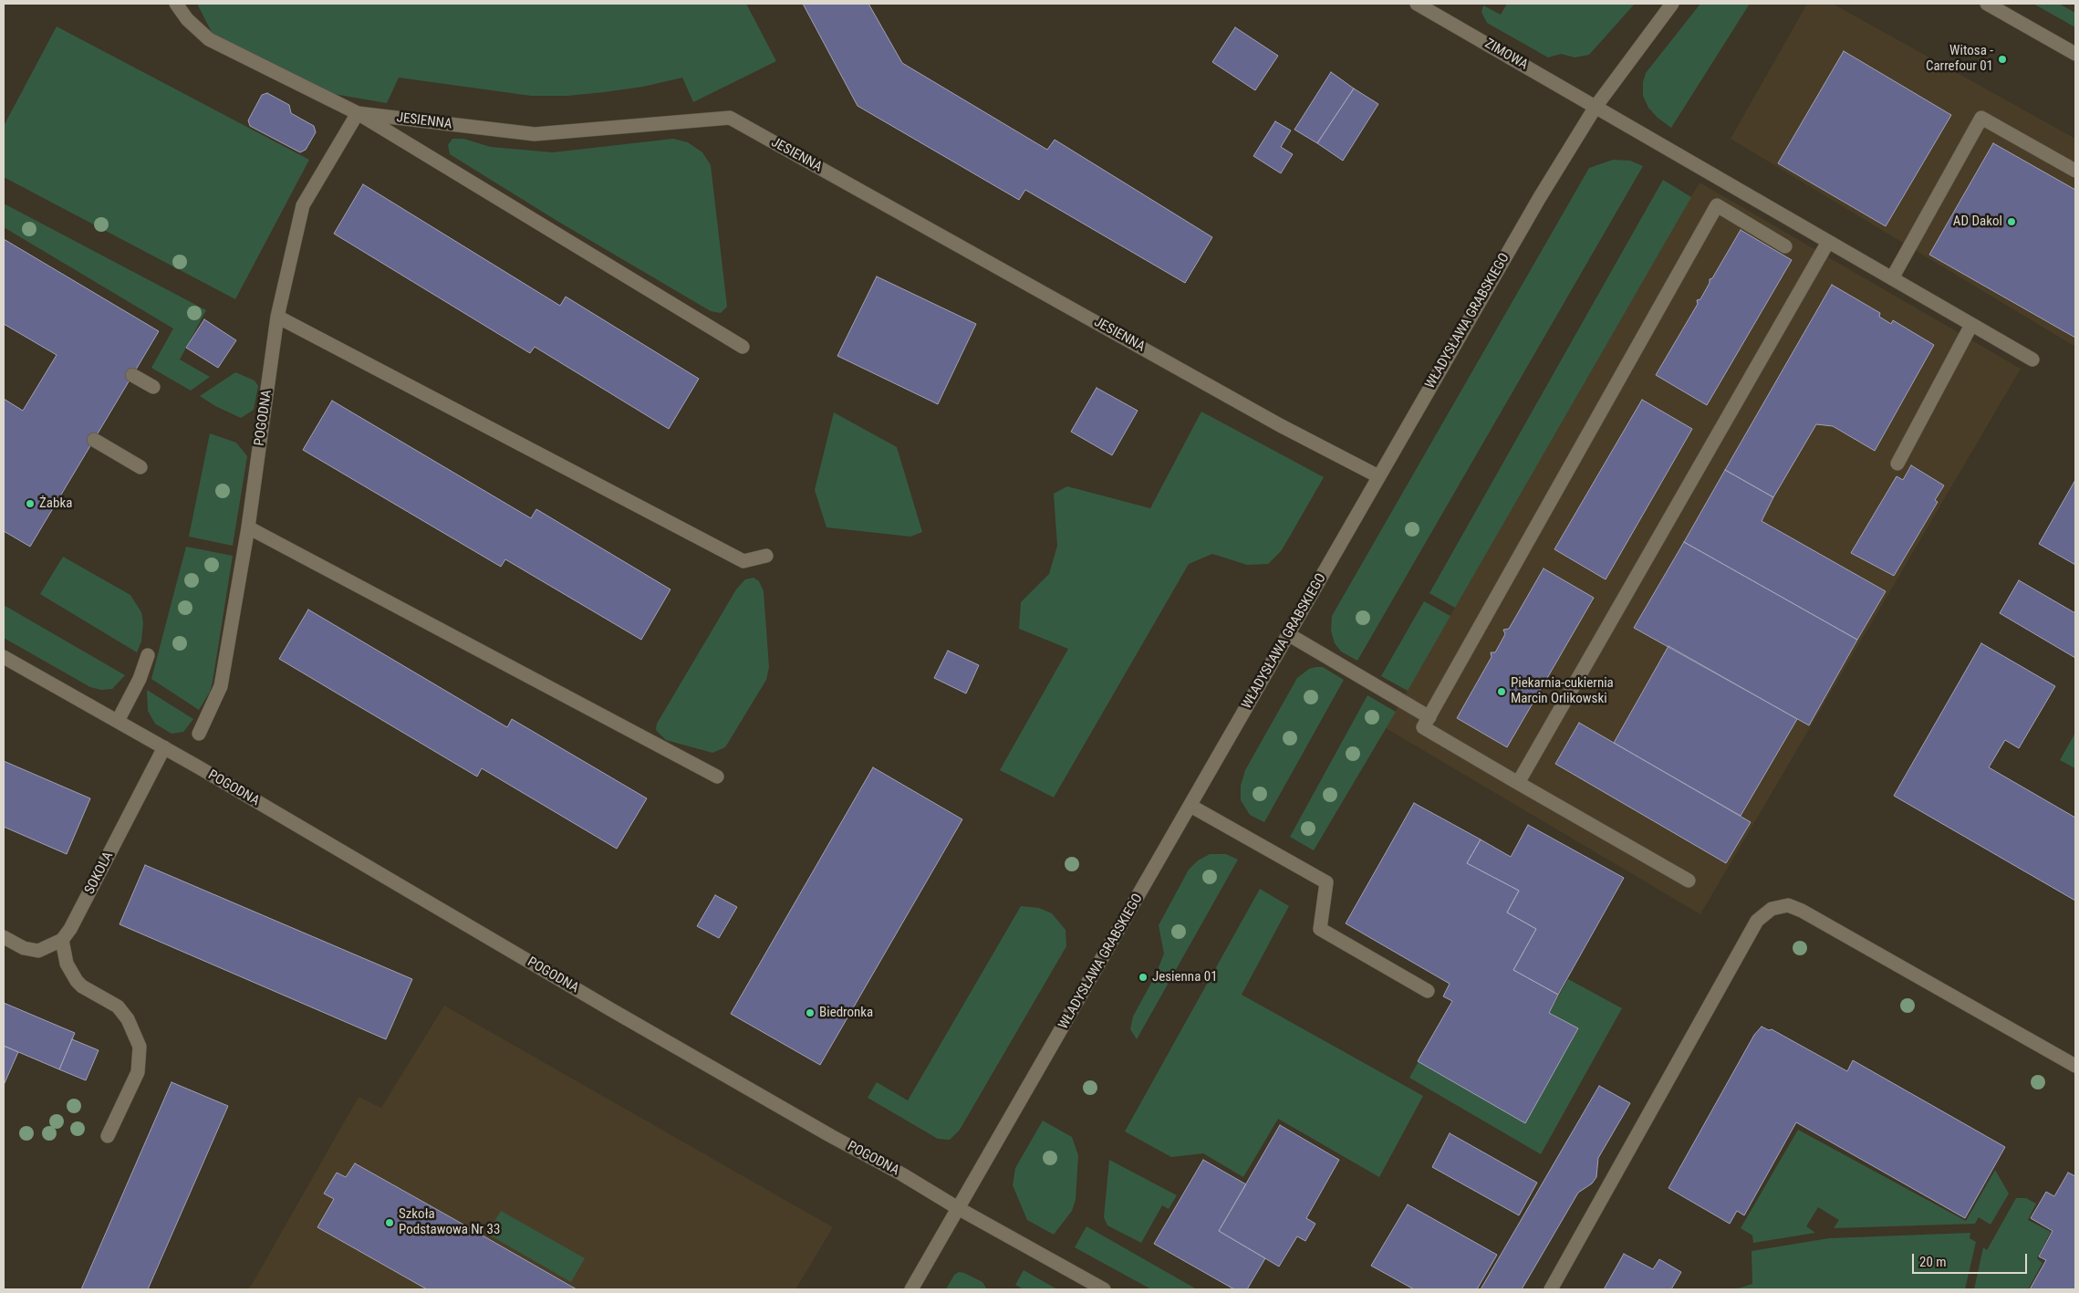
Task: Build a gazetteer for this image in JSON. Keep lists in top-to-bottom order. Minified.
{"streets":{"street":["ZIMOWA","JESIENNA","WŁADYSŁAWA GRABSKIEGO","POGODNA","SOKOLA"]},"crossings":[["ZIMOWA","WŁADYSŁAWA GRABSKIEGO"],["JESIENNA","WŁADYSŁAWA GRABSKIEGO"],["JESIENNA","POGODNA"],["WŁADYSŁAWA GRABSKIEGO","POGODNA"],["POGODNA","SOKOLA"]],"places":["Witosa - Carrefour 01","AD Dakol","Żabka","Piekarnia-cukiernia Marcin Orlikowski","Jesienna 01","Biedronka","Szkoła Podstawowa Nr 33"],"scale_bar":"20 m"}
